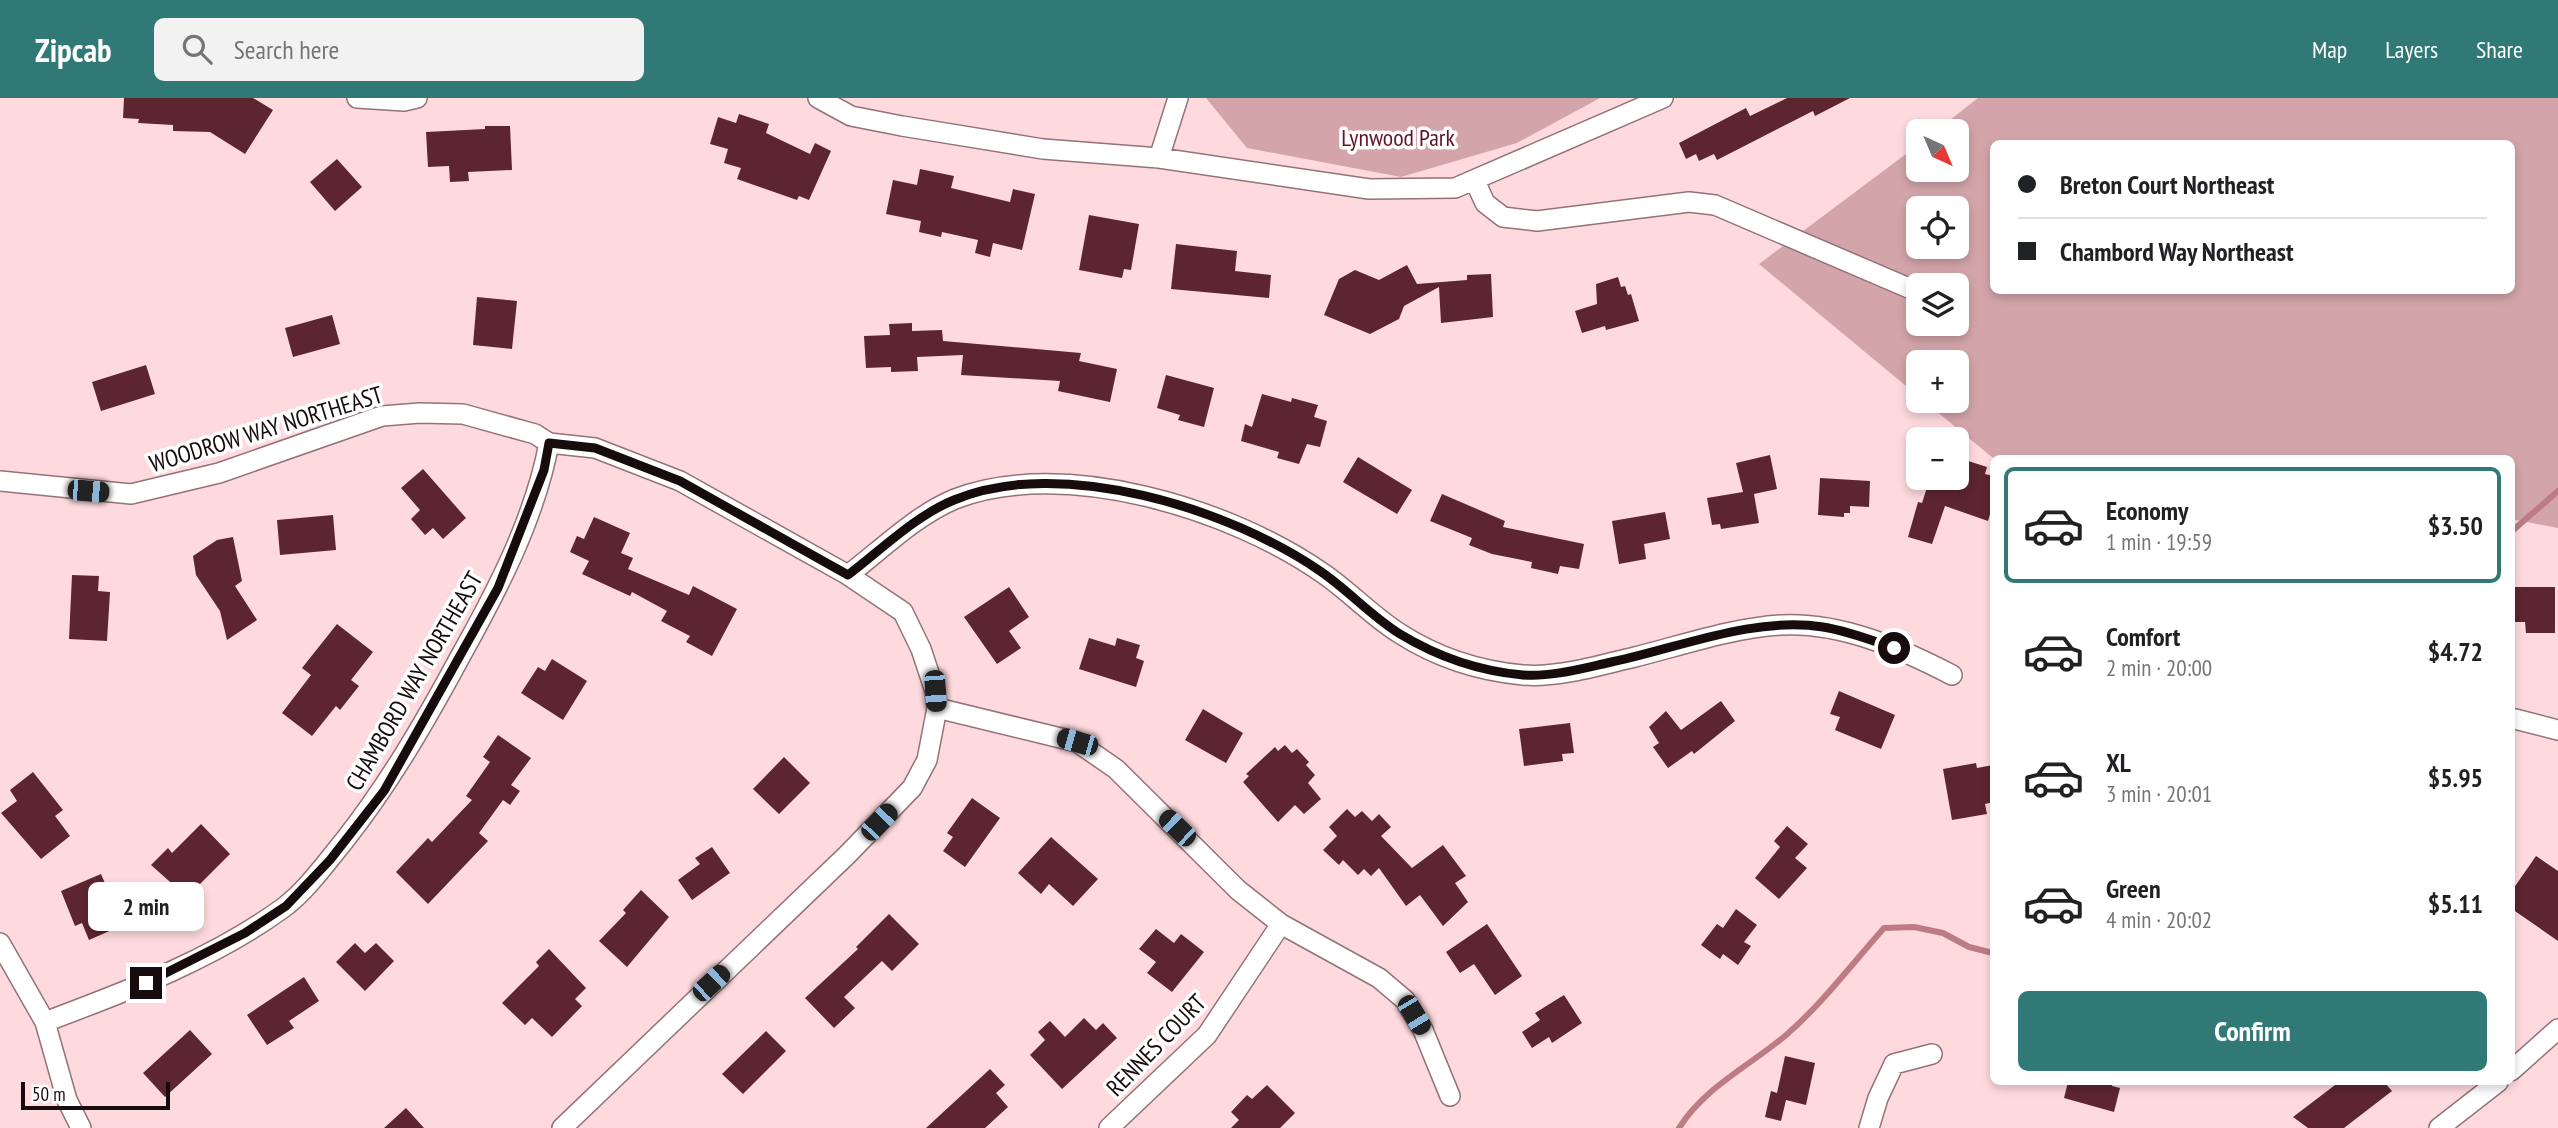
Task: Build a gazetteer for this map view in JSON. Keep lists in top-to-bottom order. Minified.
{"streets":{"street":["WOODROW WAY NORTHEAST","CHAMBORD WAY NORTHEAST","RENNES COURT"]},"crossings":[["WOODROW WAY NORTHEAST","CHAMBORD WAY NORTHEAST"]],"parks":["Lynwood Park"],"scale_bar":"50 m","north":"bottom right","page":{"header":"Zipcab","search":"Search here","nav":["Map","Layers","Share"],"map_buttons":["+","−"],"banner":["Breton Court Northeast","Chambord Way Northeast"],"list":[{"name":"Economy","note":"1 min · 19:59","value":"$3.50"},{"name":"Comfort","note":"2 min · 20:00","value":"$4.72"},{"name":"XL","note":"3 min · 20:01","value":"$5.95"},{"name":"Green","note":"4 min · 20:02","value":"$5.11"}],"bubble":"2 min","buttons":"Confirm","scale":"50 m"}}
